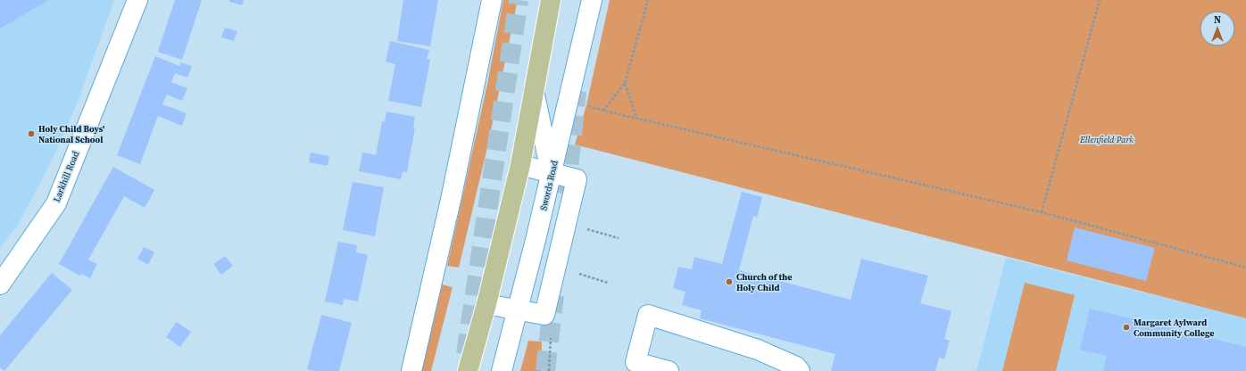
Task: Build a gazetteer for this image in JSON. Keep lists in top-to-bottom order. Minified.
{"streets":{"street":["Larkhill Road","Swords Road"]},"parks":["Ellenfield Park"],"places":["Holy Child Boys' National School","Church of the Holy Child","Margaret Aylward Community College"],"north":"top"}
